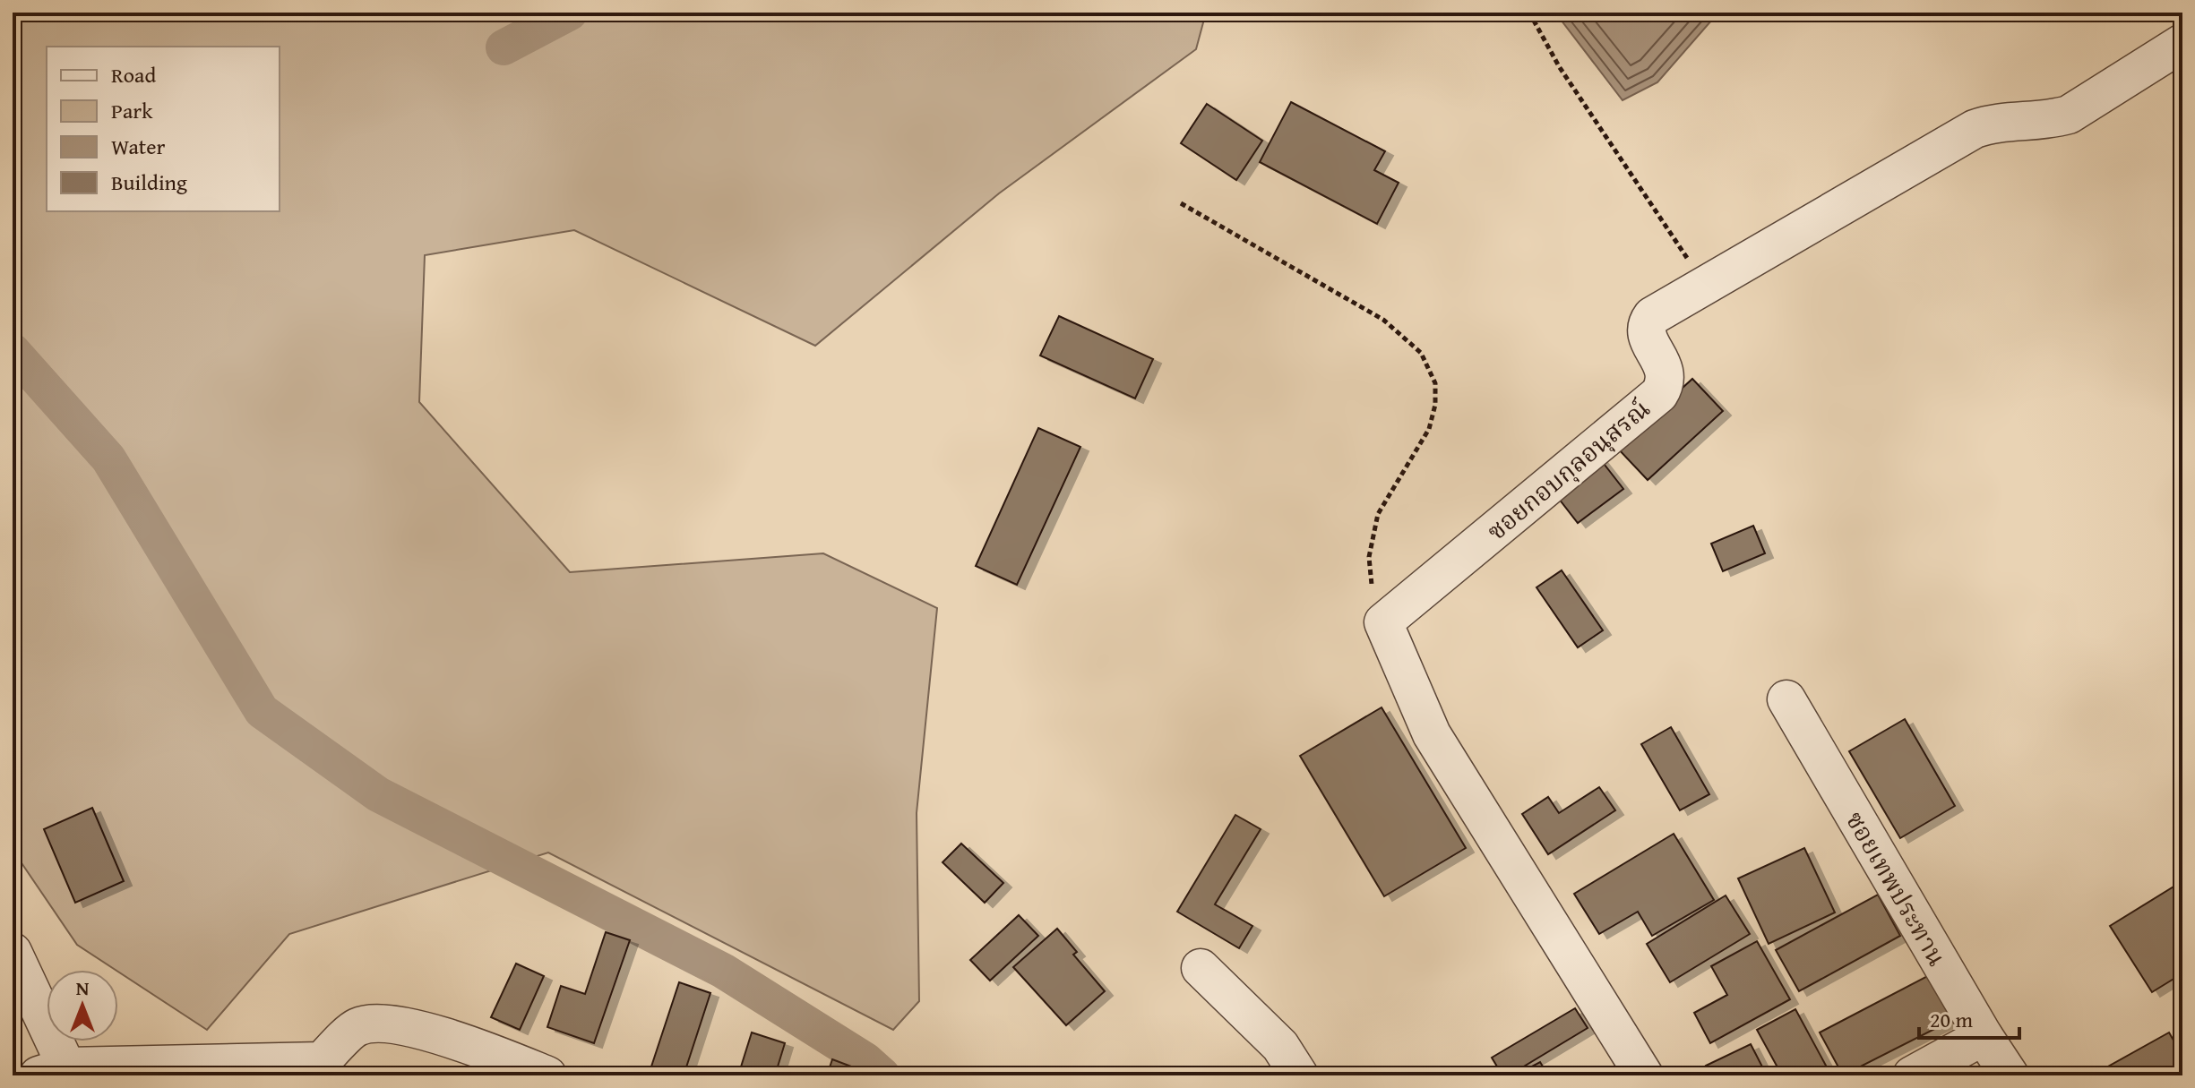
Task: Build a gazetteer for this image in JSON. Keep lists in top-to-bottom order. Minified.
{"streets":{"street":["ซอยกอบกุลอนุสรณ์","ซอยเทพประทาน"]},"legend":["Road","Park","Water","Building"],"scale_bar":"20 m","north":"top"}
